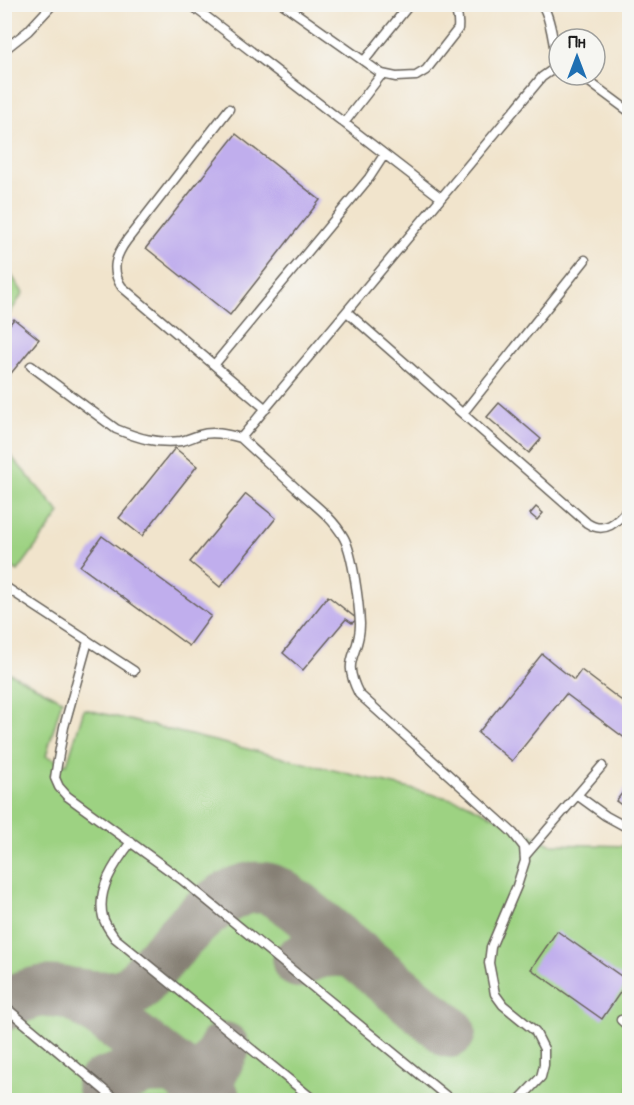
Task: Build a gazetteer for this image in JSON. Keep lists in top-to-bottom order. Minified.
{"north":"top"}
